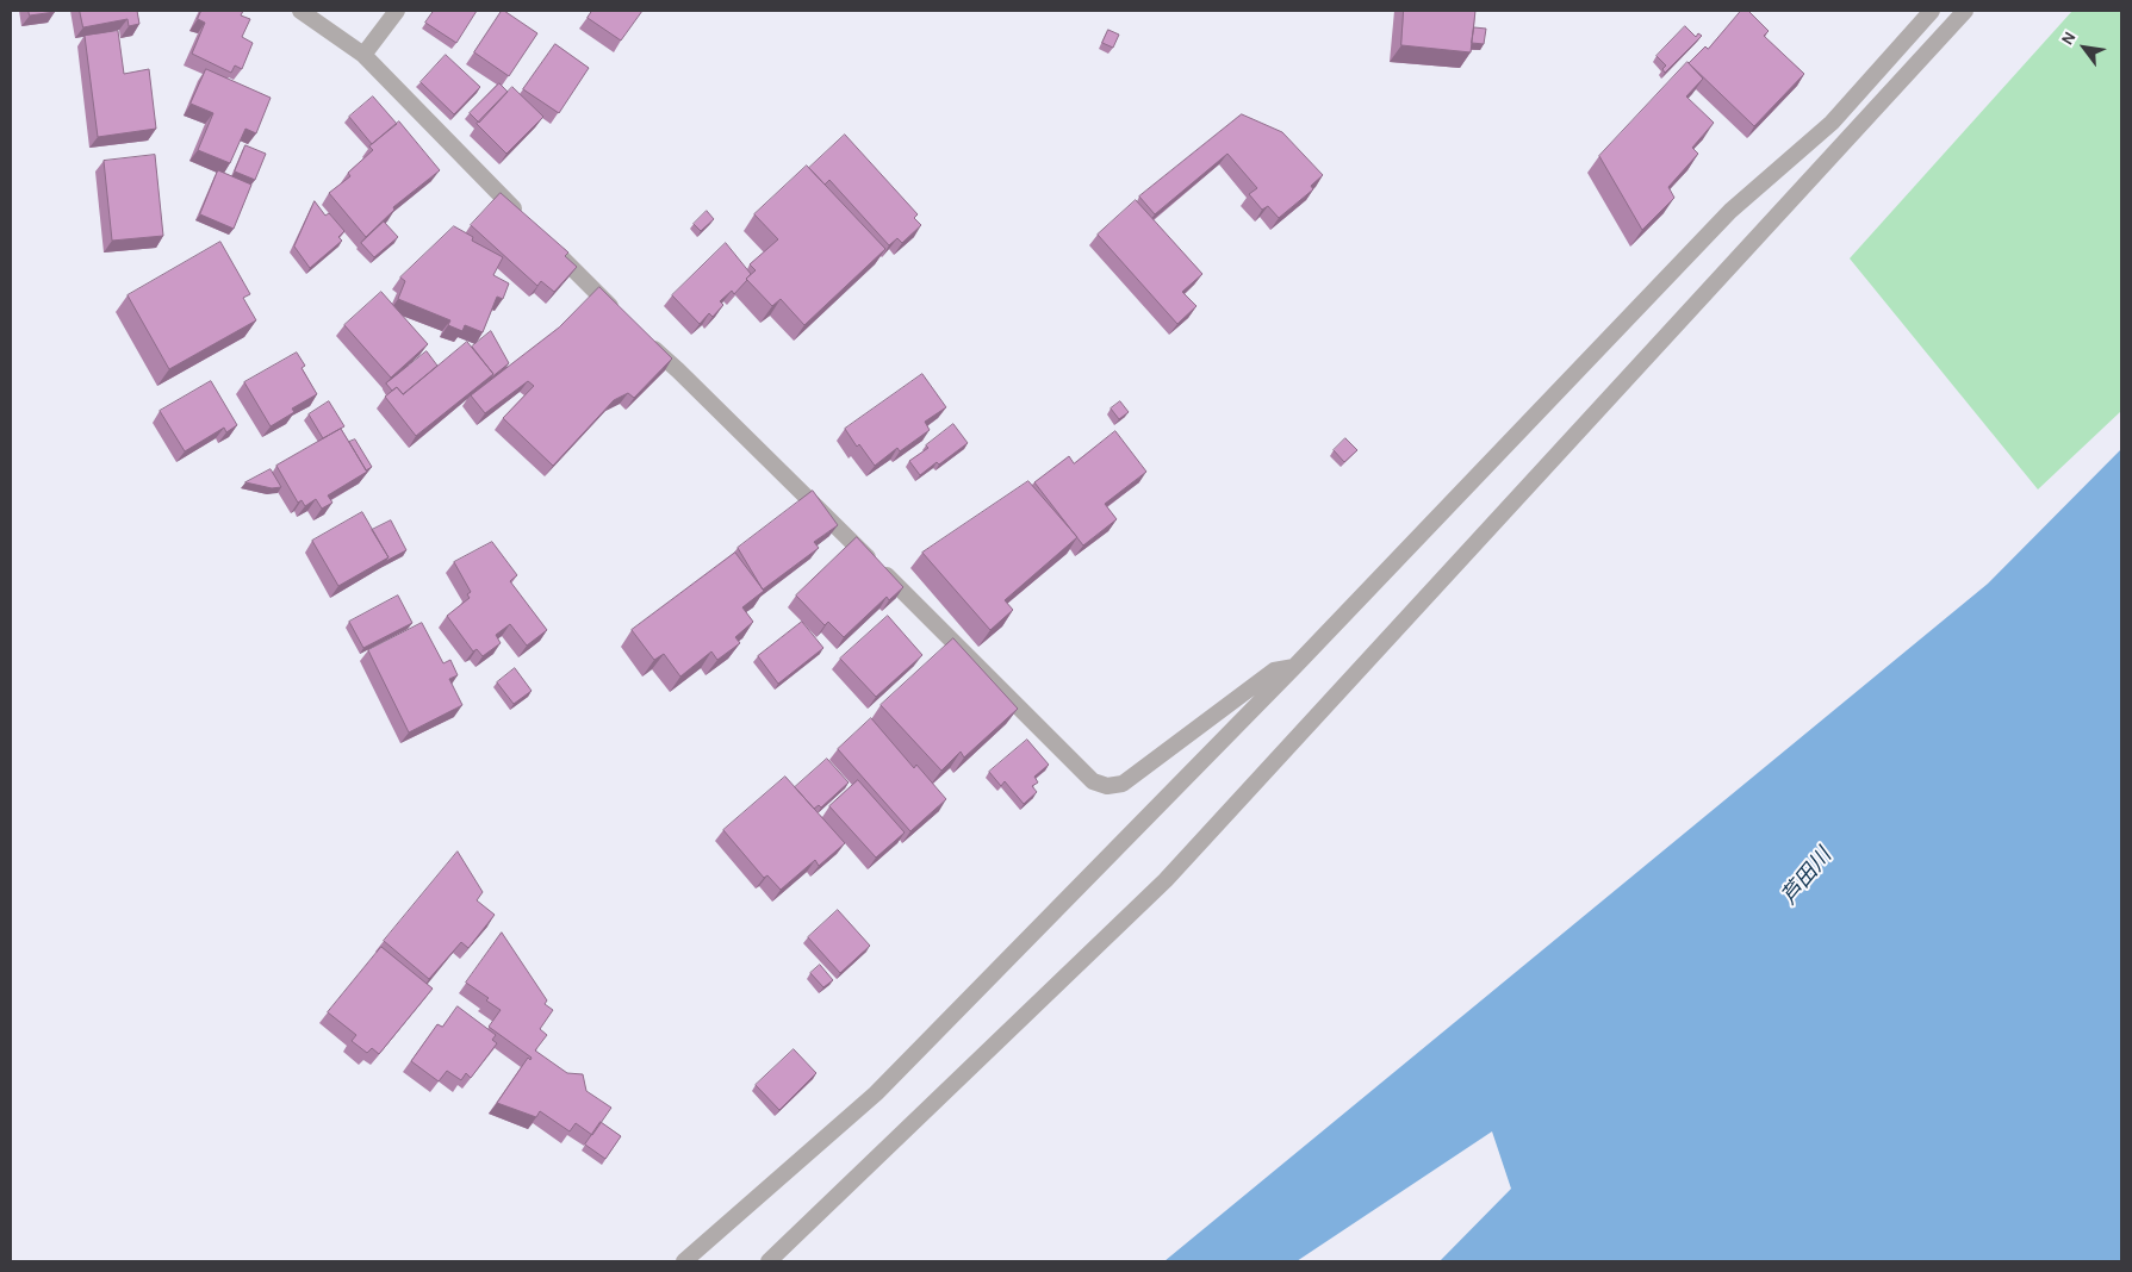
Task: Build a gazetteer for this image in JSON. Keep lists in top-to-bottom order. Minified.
{"water":["芦田川"],"north":"top left"}
